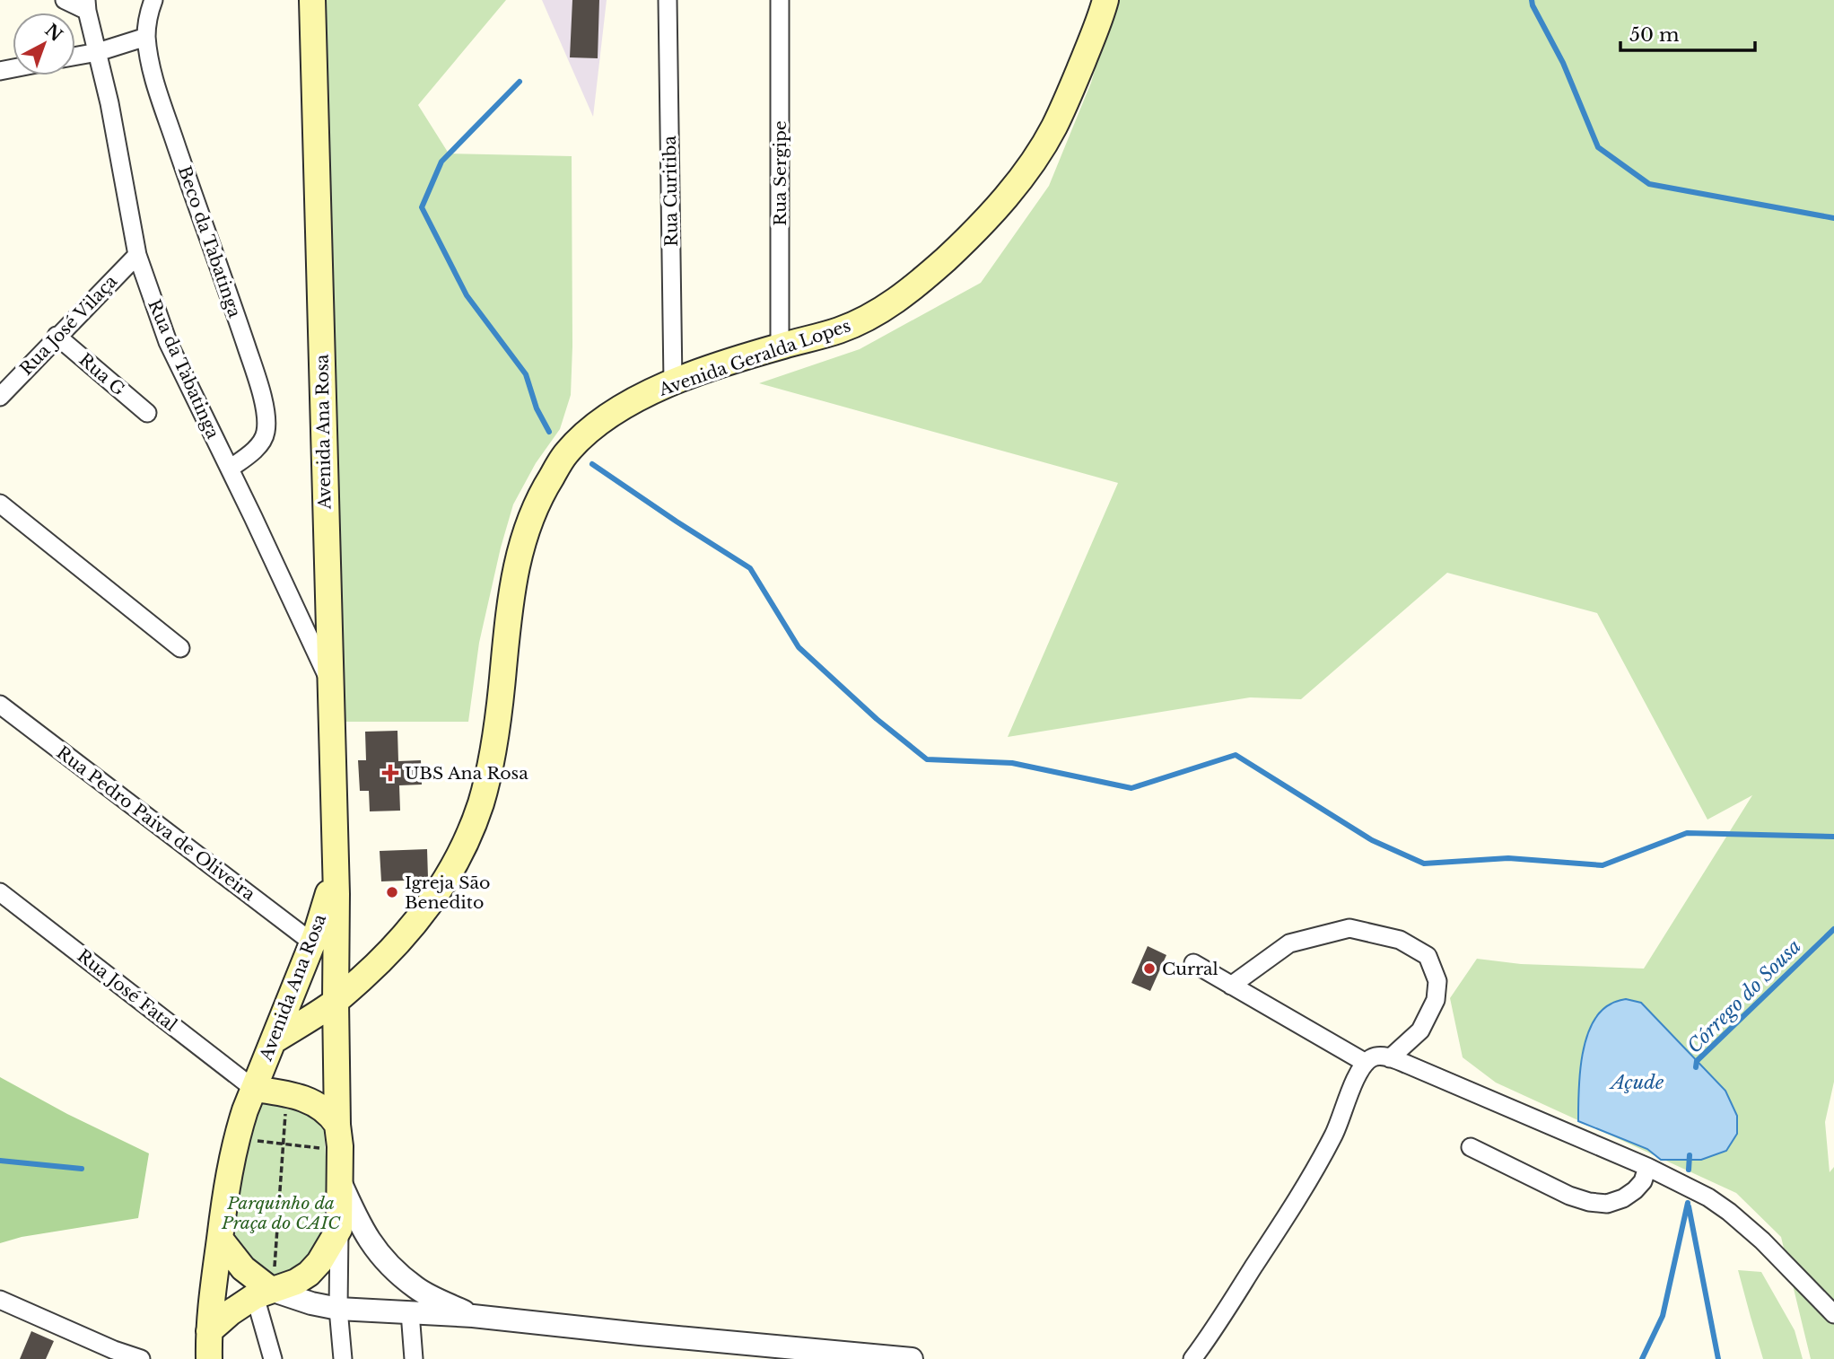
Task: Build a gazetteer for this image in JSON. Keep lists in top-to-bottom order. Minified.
{"streets":{"main road":["Avenida Geralda Lopes","Avenida Ana Rosa"],"street":["Rua Sergipe","Rua Curitiba","Beco da Tabatinga","Rua José Vilaça","Rua da Tabatinga","Rua G","Rua Pedro Paiva de Oliveira","Rua José Fatal"]},"crossings":[["Rua Sergipe","Avenida Geralda Lopes"],["Rua Curitiba","Avenida Geralda Lopes"],["Beco da Tabatinga","Rua da Tabatinga"],["Rua José Vilaça","Rua da Tabatinga"],["Rua José Vilaça","Rua G"],["Avenida Geralda Lopes","Avenida Ana Rosa"],["Rua da Tabatinga","Avenida Ana Rosa"],["Avenida Ana Rosa","Rua Pedro Paiva de Oliveira"],["Avenida Ana Rosa","Rua José Fatal"]],"water":["Córrego do Sousa","Açude"],"parks":["Parquinho da Praça do CAIC"],"places":{"health":["UBS Ana Rosa"],"other":["Igreja São Benedito","Curral"]},"scale_bar":"50 m","north":"top right"}
